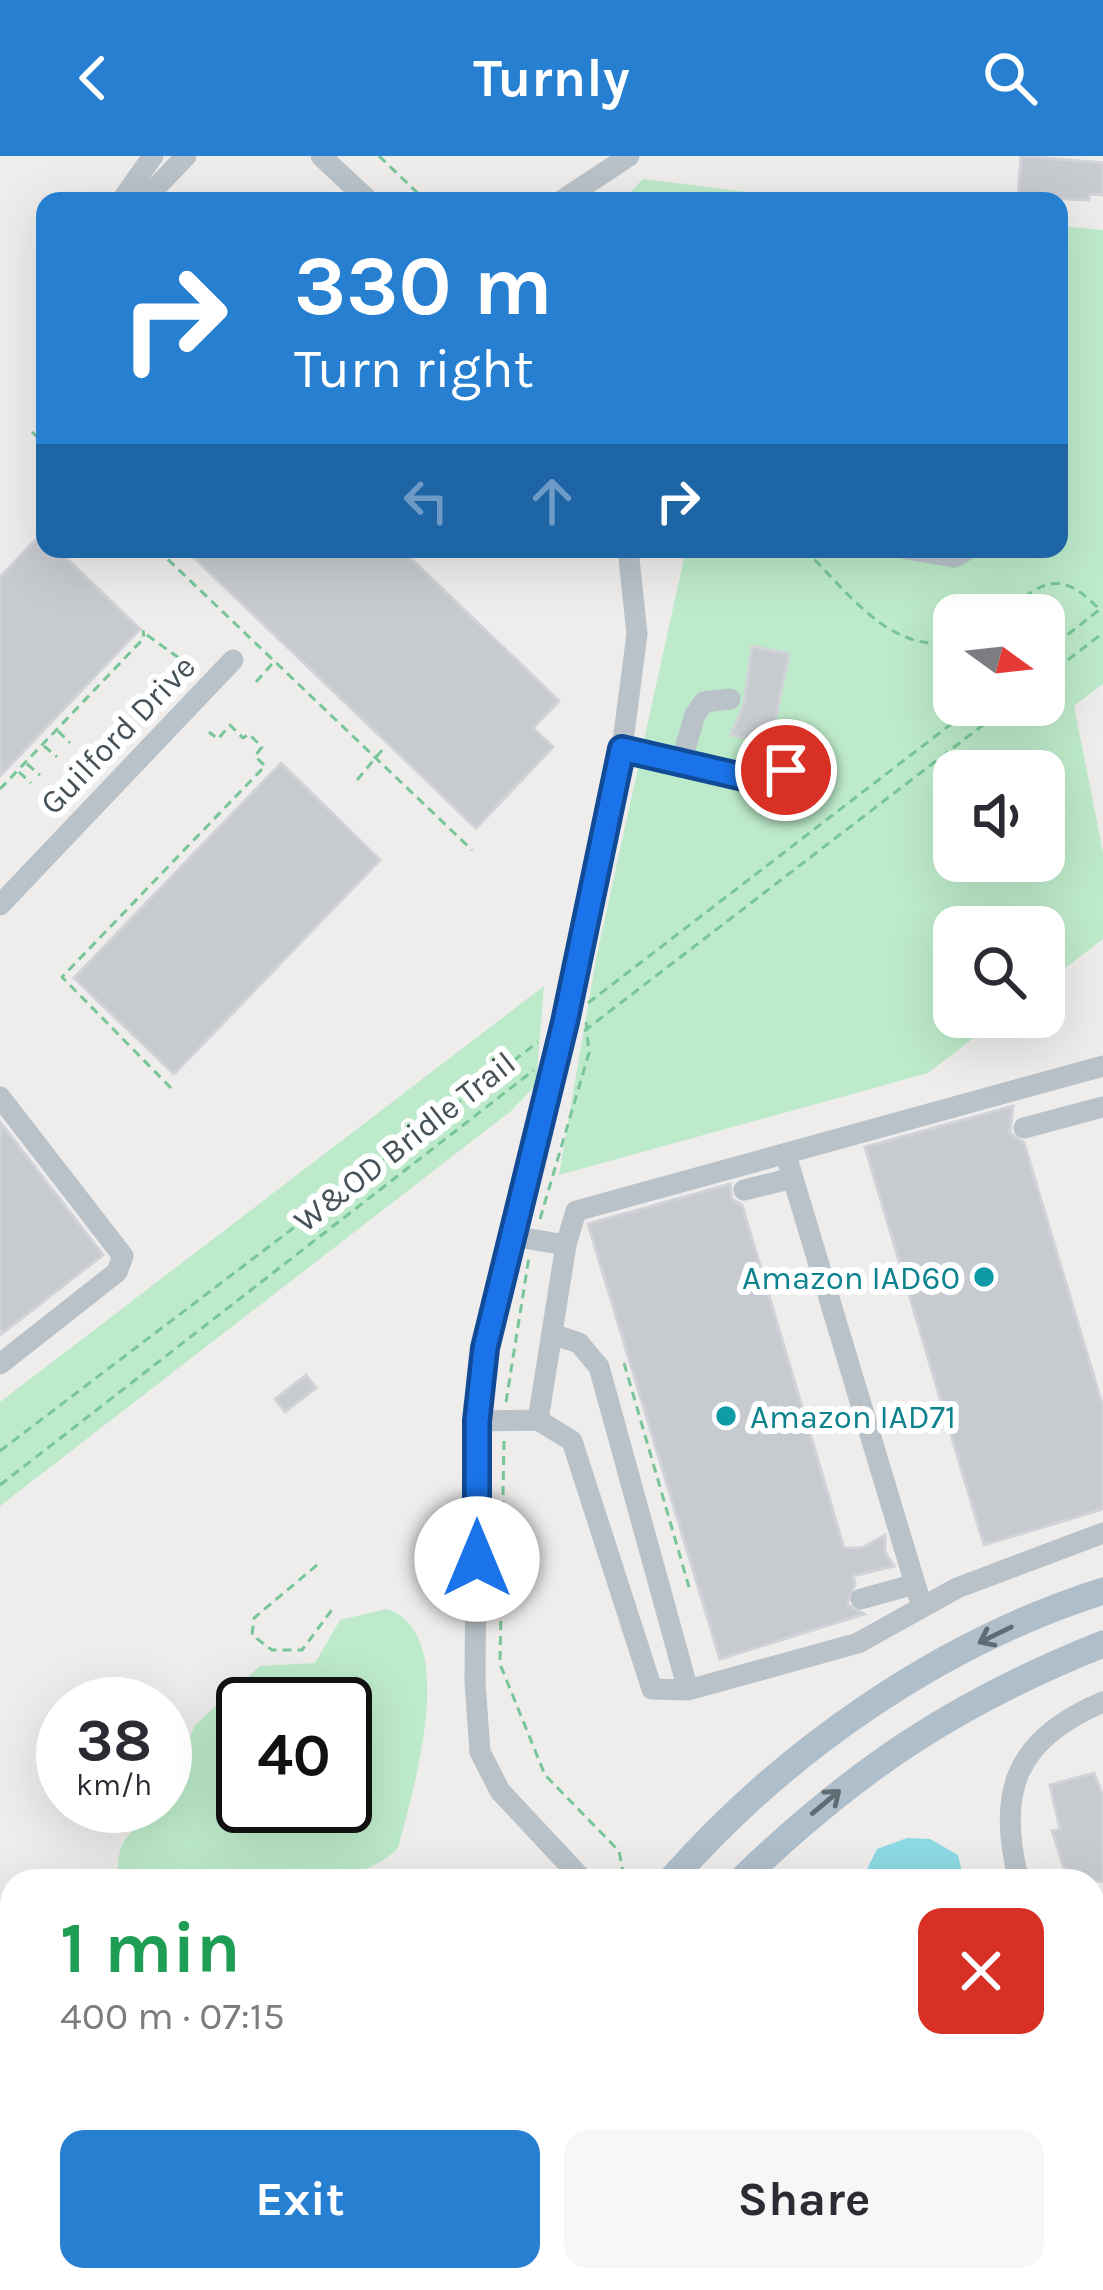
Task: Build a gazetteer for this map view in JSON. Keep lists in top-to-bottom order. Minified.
{"streets":{"street":["Guilford Drive"],"path":["W&OD Bridle Trail"]},"places":["Amazon IAD60","Amazon IAD71"],"north":"right","page":{"header":"Turnly","turn":["330 m","Turn right"],"speed":"38 km/h","limit":"40","heading":["1 min","400 m · 07:15"],"buttons":["Exit","Share"]}}
